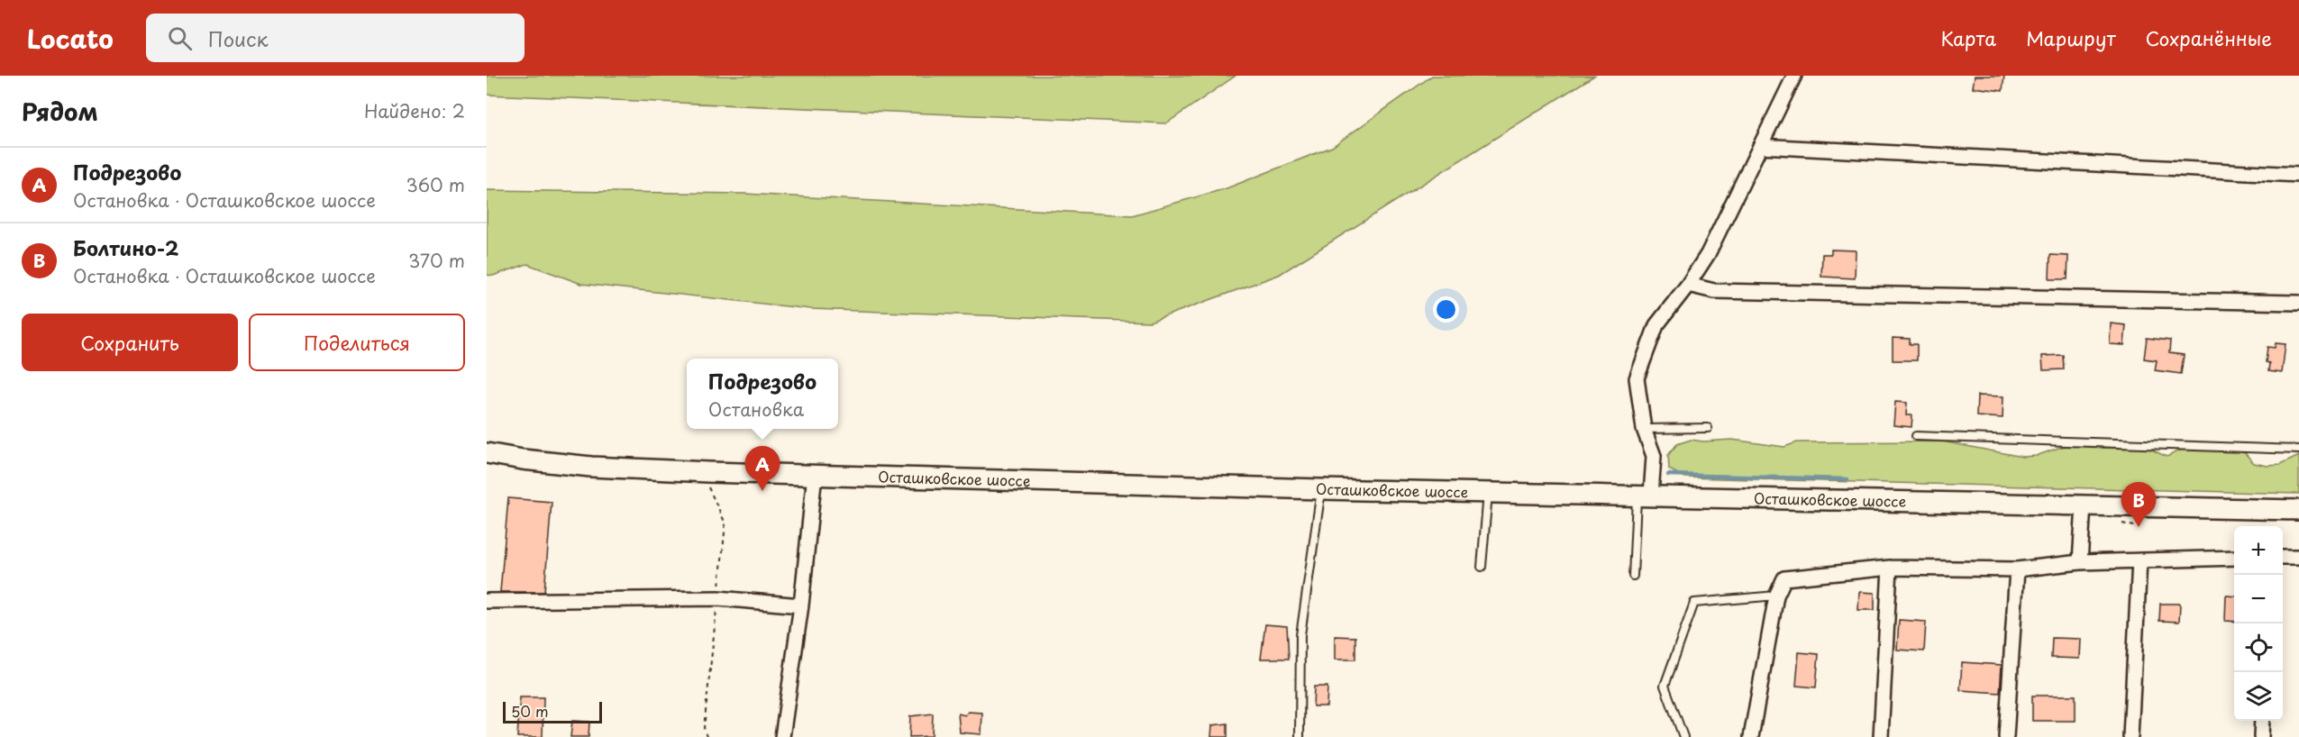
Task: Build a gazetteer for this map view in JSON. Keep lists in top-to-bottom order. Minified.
{"streets":{"main road":["Осташковское шоссе"]},"scale_bar":"50 m","page":{"header":"Locato","search":"Поиск","nav":["Карта","Маршрут","Сохранённые"],"heading":["Рядом","Найдено: 2"],"list":[{"mark":"A","name":"Подрезово","note":"Остановка · Осташковское шоссе","value":"360 m"},{"mark":"B","name":"Болтино-2","note":"Остановка · Осташковское шоссе","value":"370 m"}],"buttons":["Сохранить","Поделиться"],"popup":["Подрезово","Остановка"],"pins":["A","B"],"map_buttons":["+","−"],"scale":"50 m"}}
